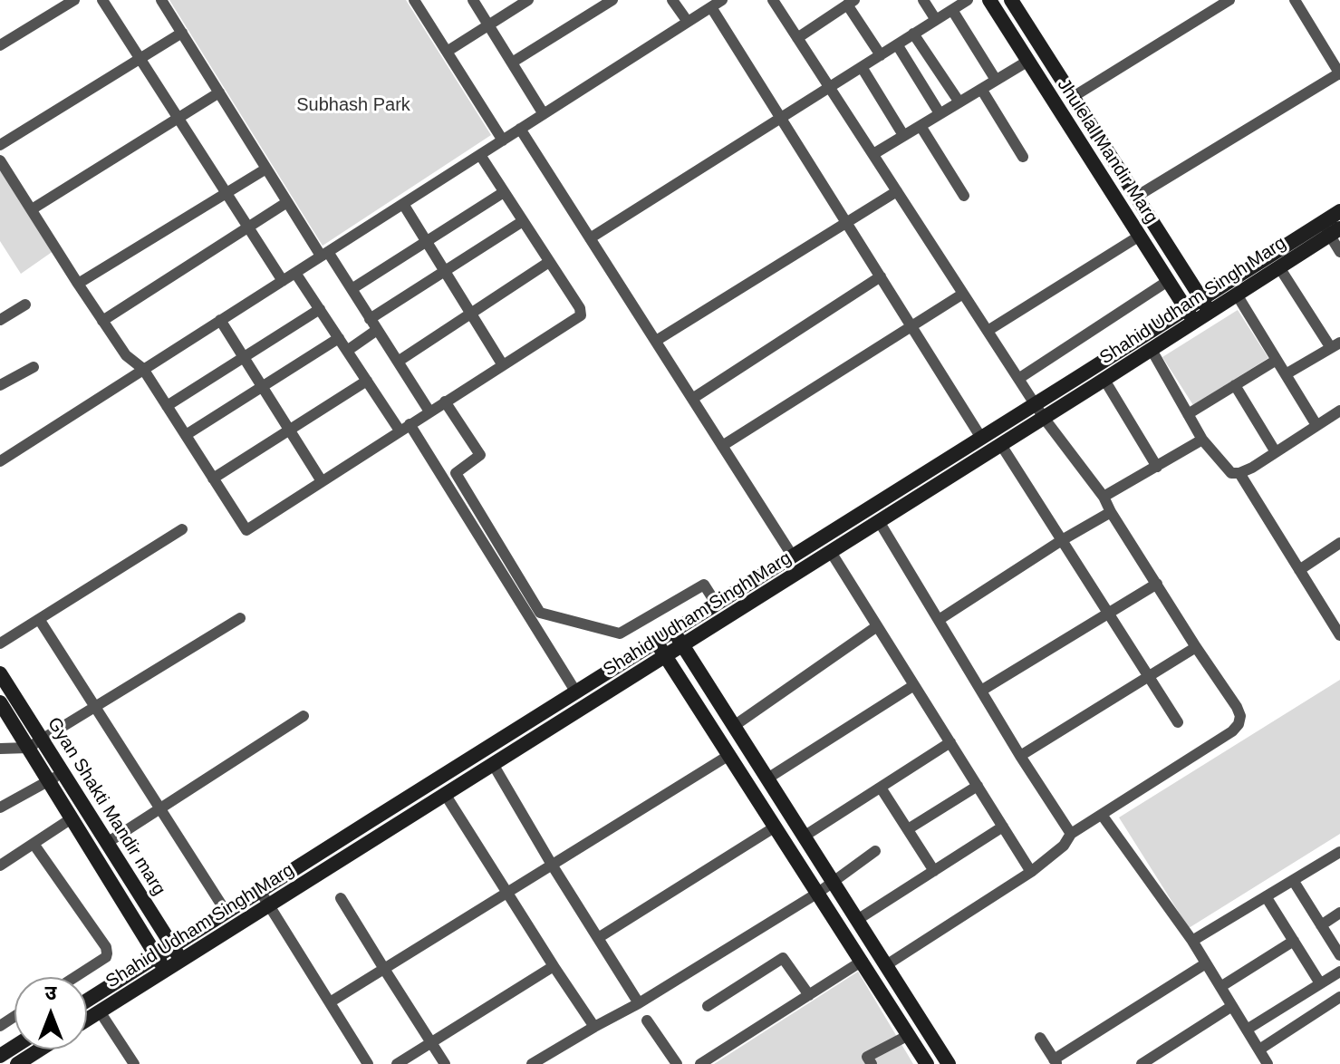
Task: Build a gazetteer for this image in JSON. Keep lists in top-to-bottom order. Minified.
{"streets":{"street":["Jhulelal Mandir Marg","Shahid Udham Singh Marg","Gyan Shakti Mandir marg"]},"crossings":[["Jhulelal Mandir Marg","Shahid Udham Singh Marg"],["Shahid Udham Singh Marg","Gyan Shakti Mandir marg"]],"parks":["Subhash Park"],"north":"top"}
